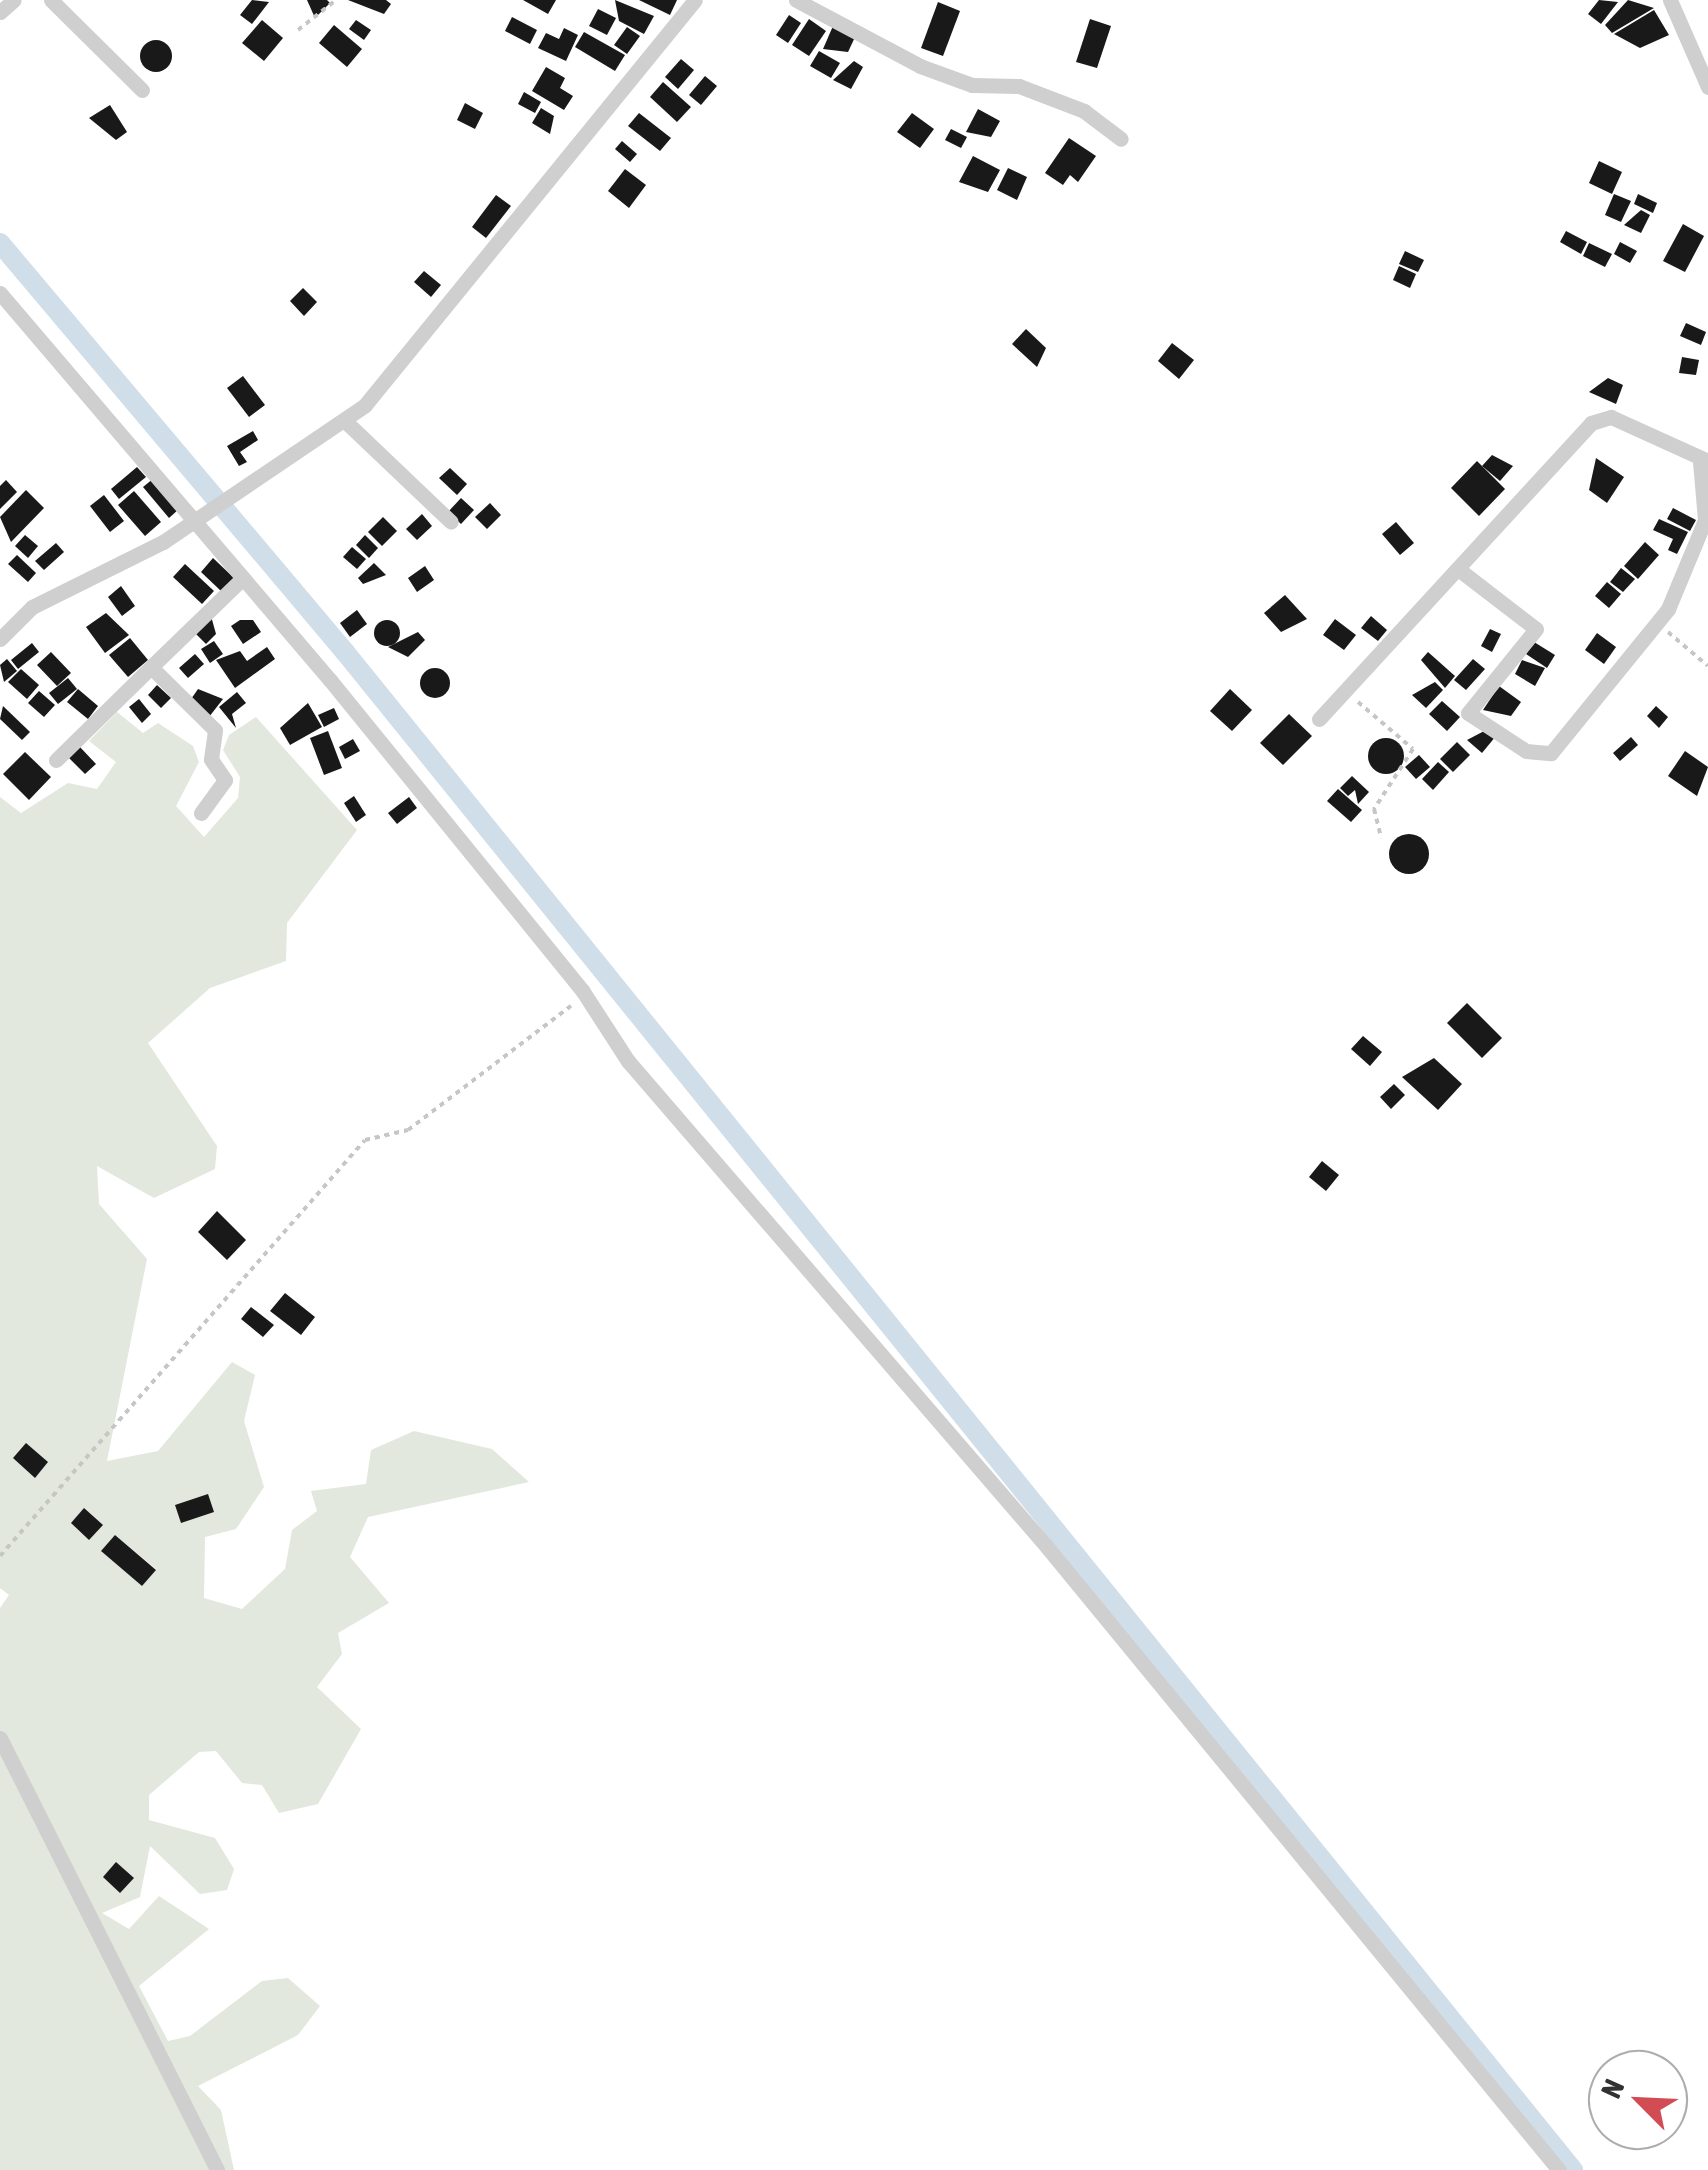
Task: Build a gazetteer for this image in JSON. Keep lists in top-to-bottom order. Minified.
{"north":"top left"}
